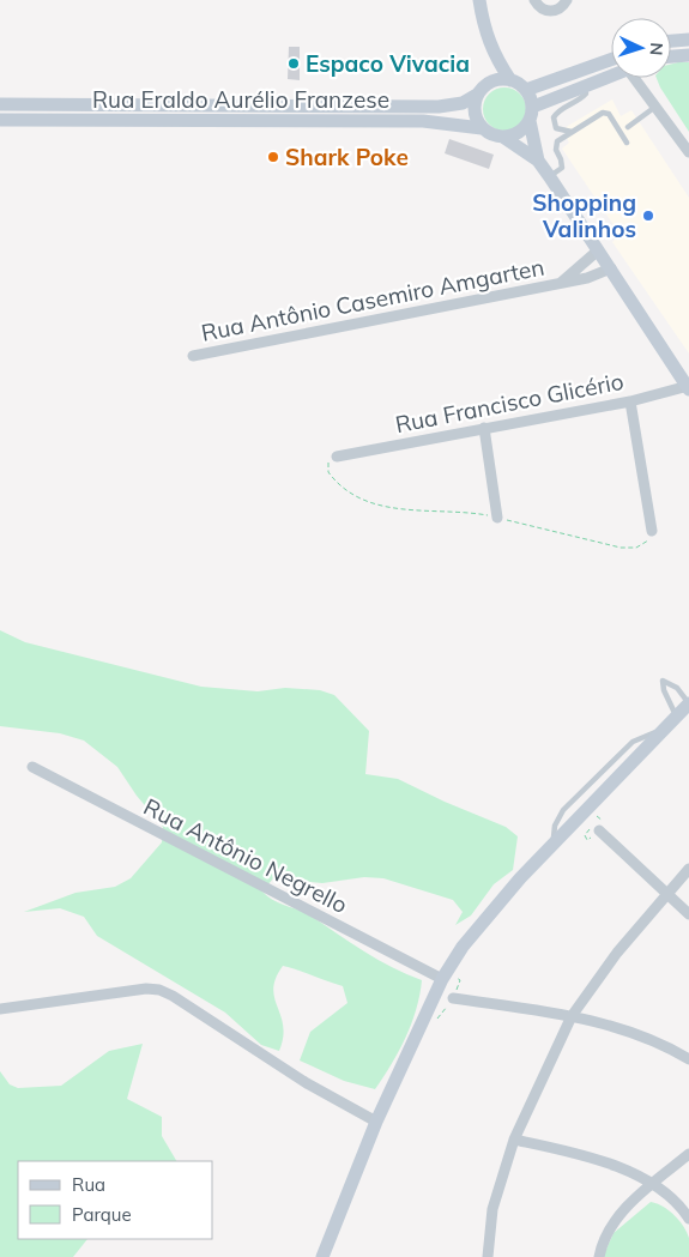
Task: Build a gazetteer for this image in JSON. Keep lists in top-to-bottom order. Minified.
{"streets":{"main road":["Rua Eraldo Aurélio Franzese"],"street":["Rua Antônio Casemiro Amgarten","Rua Francisco Glicério","Rua Antônio Negrello"]},"places":["Espaco Vivacia","Shark Poke","Shopping Valinhos"],"legend":["Rua","Parque"],"north":"right"}
